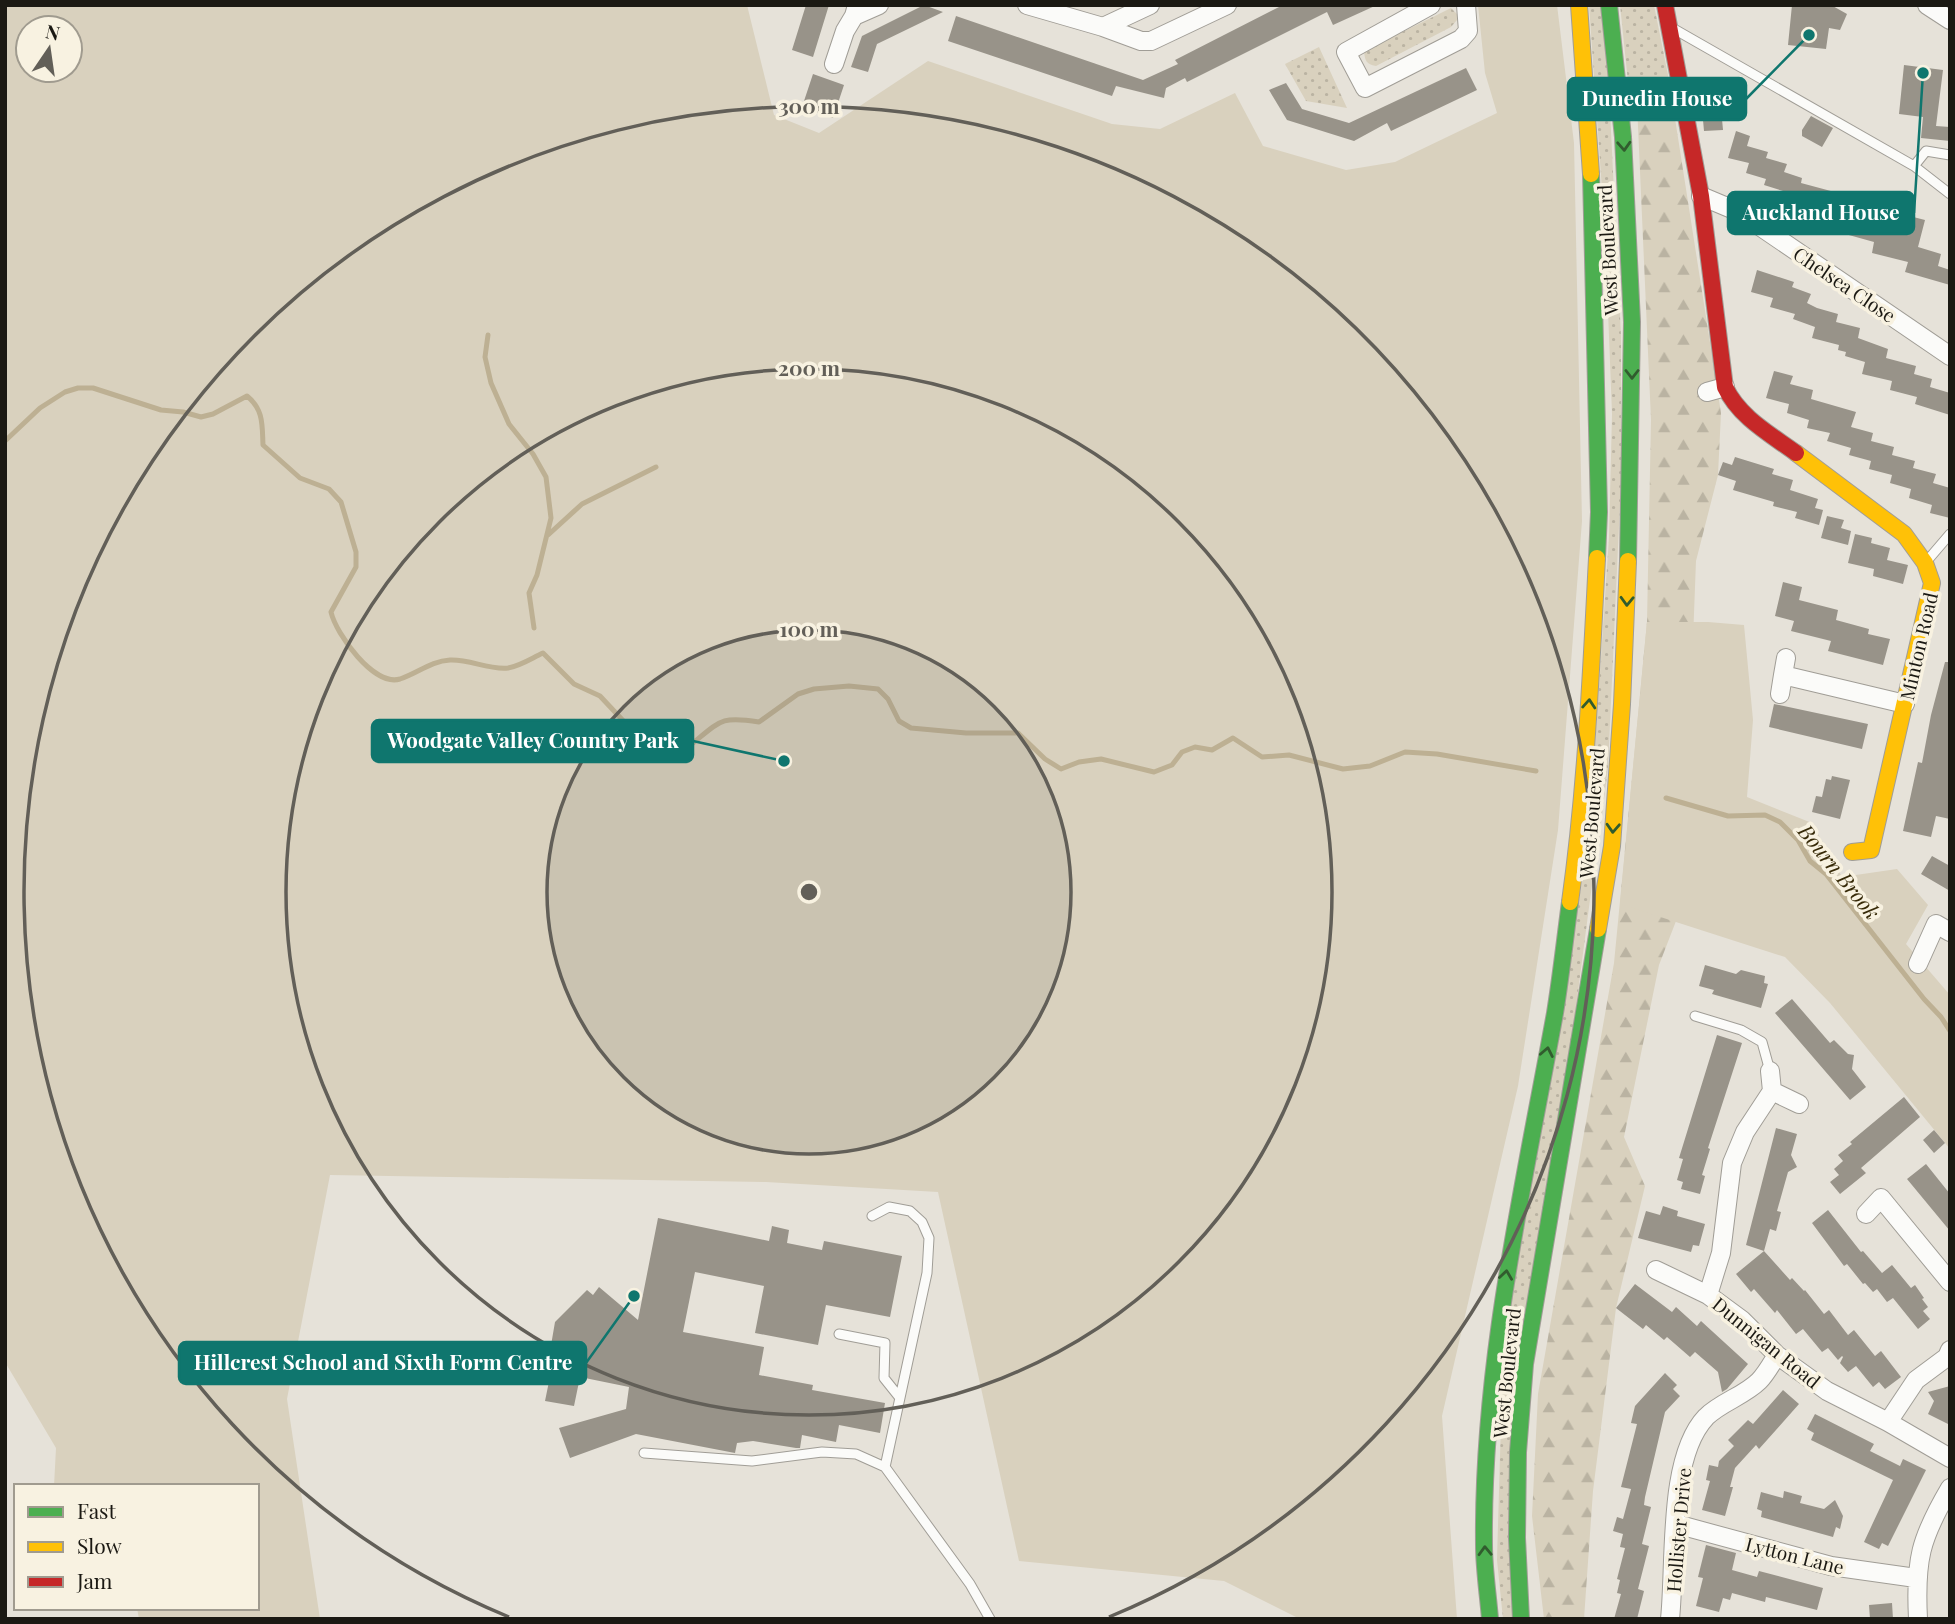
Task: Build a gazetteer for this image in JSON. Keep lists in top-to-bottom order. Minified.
{"streets":{"main road":["West Boulevard","Minton Road"],"street":["Chelsea Close","Dunnigan Road","Hollister Drive","Lytton Lane"]},"crossings":[["Chelsea Close","Minton Road"],["Dunnigan Road","Hollister Drive"],["Hollister Drive","Lytton Lane"]],"water":["Bourn Brook"],"places":["Dunedin House","Auckland House","Woodgate Valley Country Park","Hillcrest School and Sixth Form Centre"],"legend":["Fast","Slow","Jam"],"north":"top","rings":["300 m","200 m","100 m"]}
